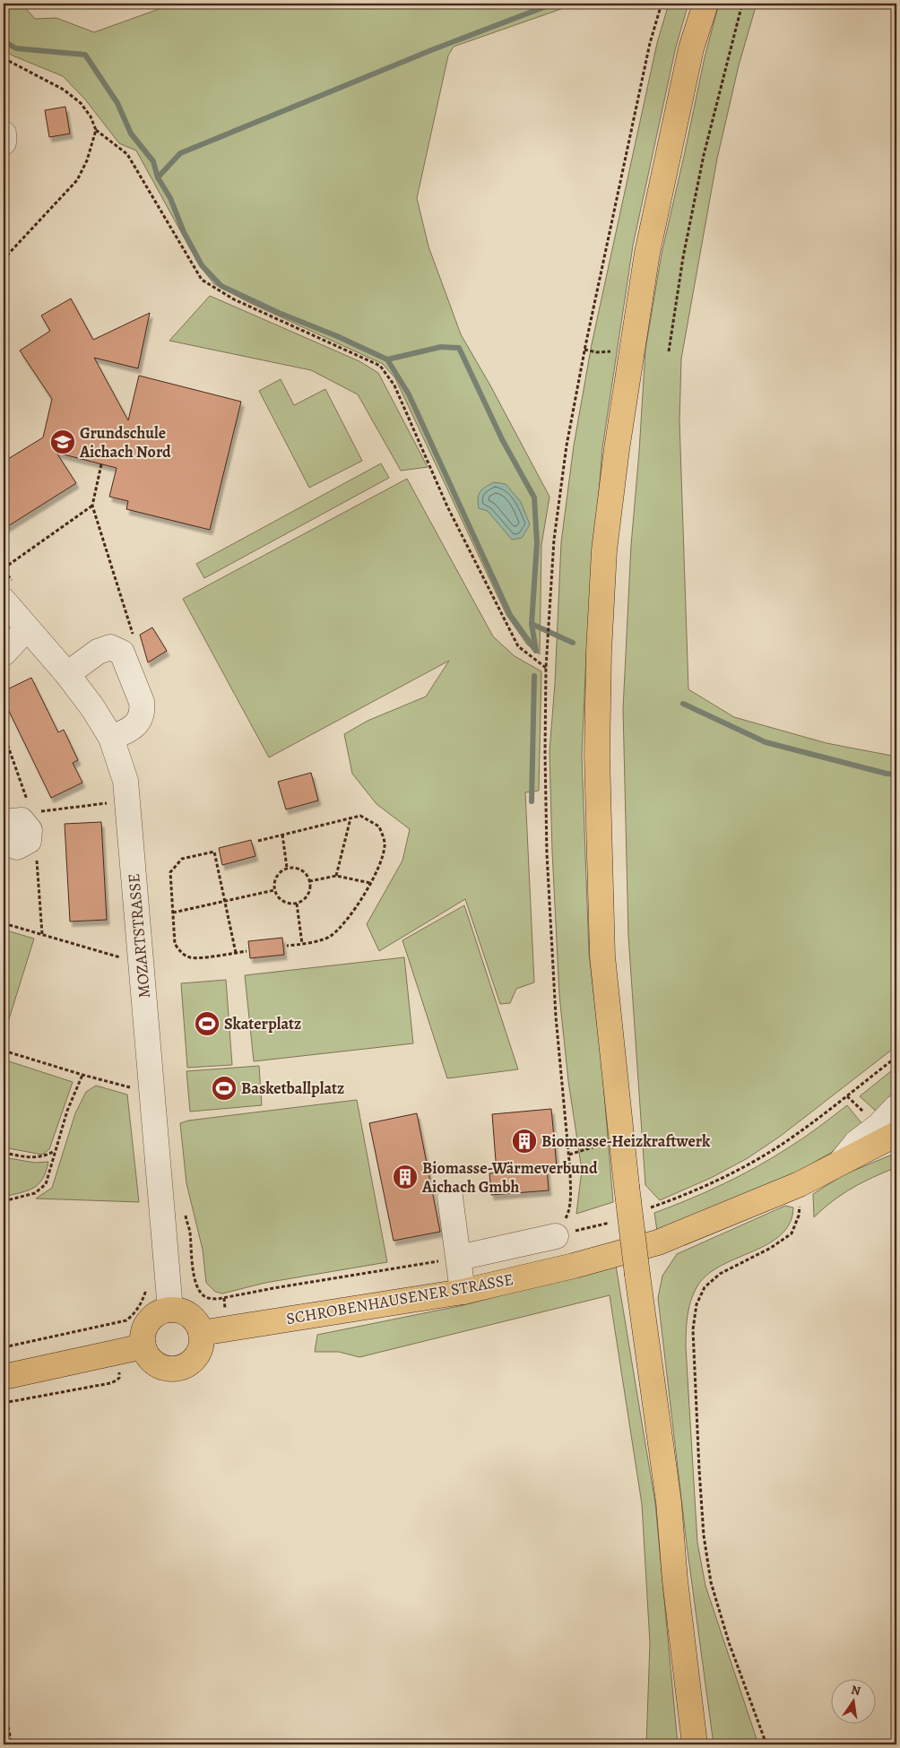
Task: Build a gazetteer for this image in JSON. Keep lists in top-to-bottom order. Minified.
{"streets":{"main road":["SCHROBENHAUSENER STRASSE"],"street":["MOZARTSTRASSE"]},"crossings":[["MOZARTSTRASSE","SCHROBENHAUSENER STRASSE"]],"places":{"school or university":["Grundschule Aichach Nord"],"sports":["Skaterplatz","Basketballplatz"],"building":["Biomasse-Heizkraftwerk","Biomasse-Wärmeverbund Aichach Gmbh"]},"north":"top"}
